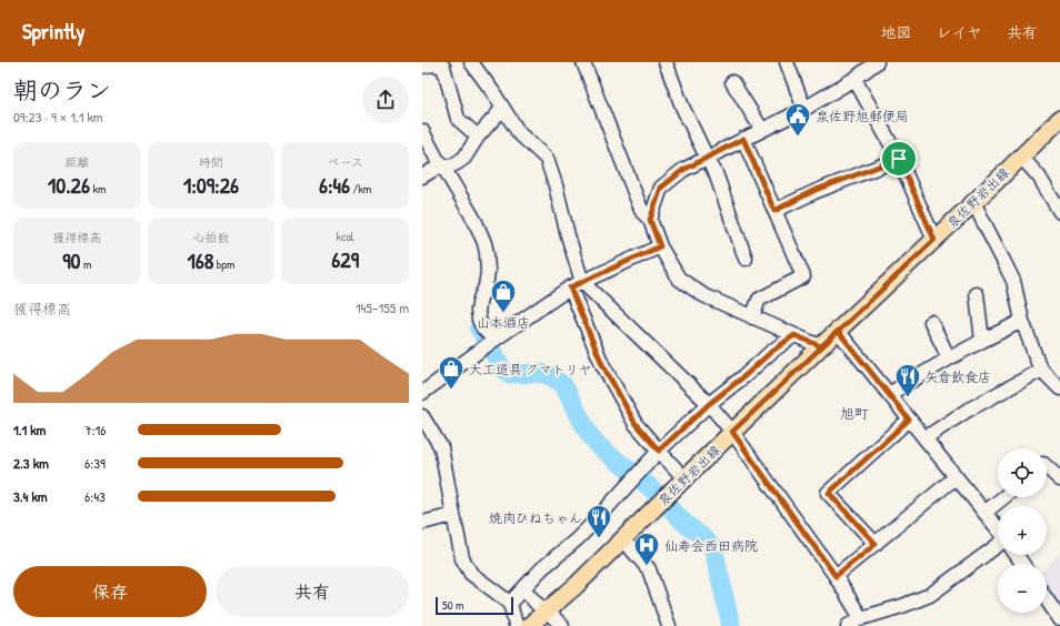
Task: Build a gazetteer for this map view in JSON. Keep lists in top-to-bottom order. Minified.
{"streets":{"main road":["泉佐野岩出線"]},"districts":["旭町"],"places":{"public building":["泉佐野旭郵便局"],"shop":["山本酒店","大工道具 クマトリヤ"],"restaurant":["矢倉飲食店","焼肉ひねちゃん"],"hospital":["仙寿会西田病院"]},"scale_bar":"50 m","page":{"header":"Sprintly","nav":["地図","レイヤ","共有"],"heading":["朝のラン","09:23 · 9 × 1.1 km"],"stats":[["距離","10.26 km"],["時間","1:09:26"],["ペース","6:46 /km"],["獲得標高","90 m"],["心拍数","168 bpm"],["kcal","629"]],"chart":["獲得標高","145–155 m"],"list":[{"name":"1.1 km","note":"7:16"},{"name":"2.3 km","note":"6:39"},{"name":"3.4 km","note":"6:43"}],"map_buttons":["+","−"],"buttons":["保存","共有"],"scale":"50 m"}}
